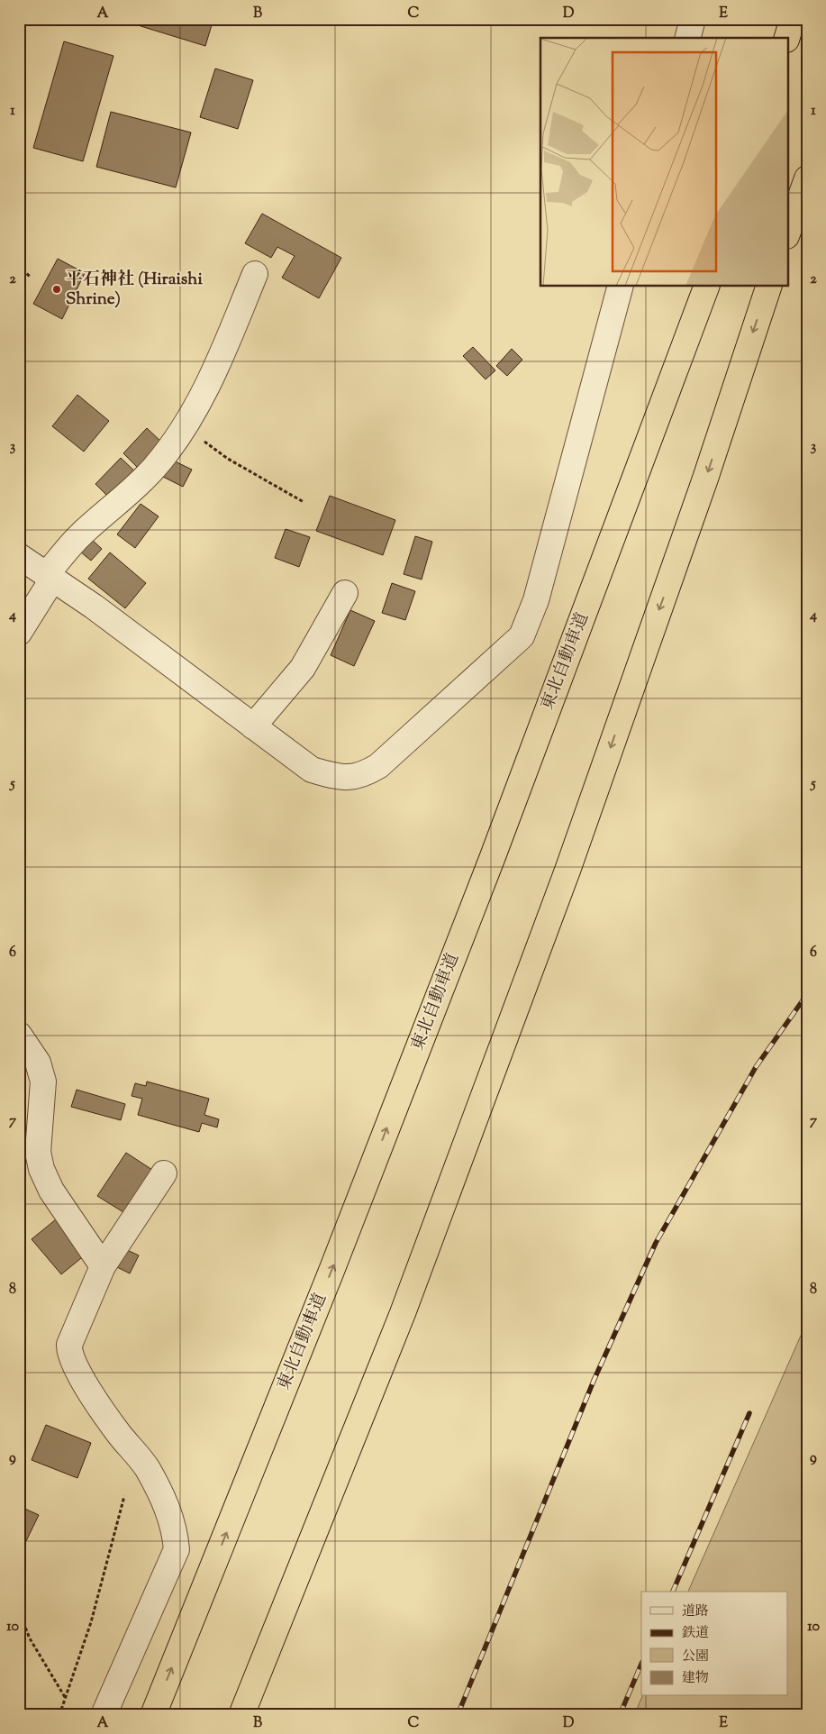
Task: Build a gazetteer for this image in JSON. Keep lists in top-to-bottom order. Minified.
{"streets":{"highway":["東北自動車道"]},"places":["平石神社 (Hiraishi Shrine)"],"legend":["道路","鉄道","公園","建物"],"grid":{"columns":["A","B","C","D","E"],"rows":["1","2","3","4","5","6","7","8","9","10"]}}
